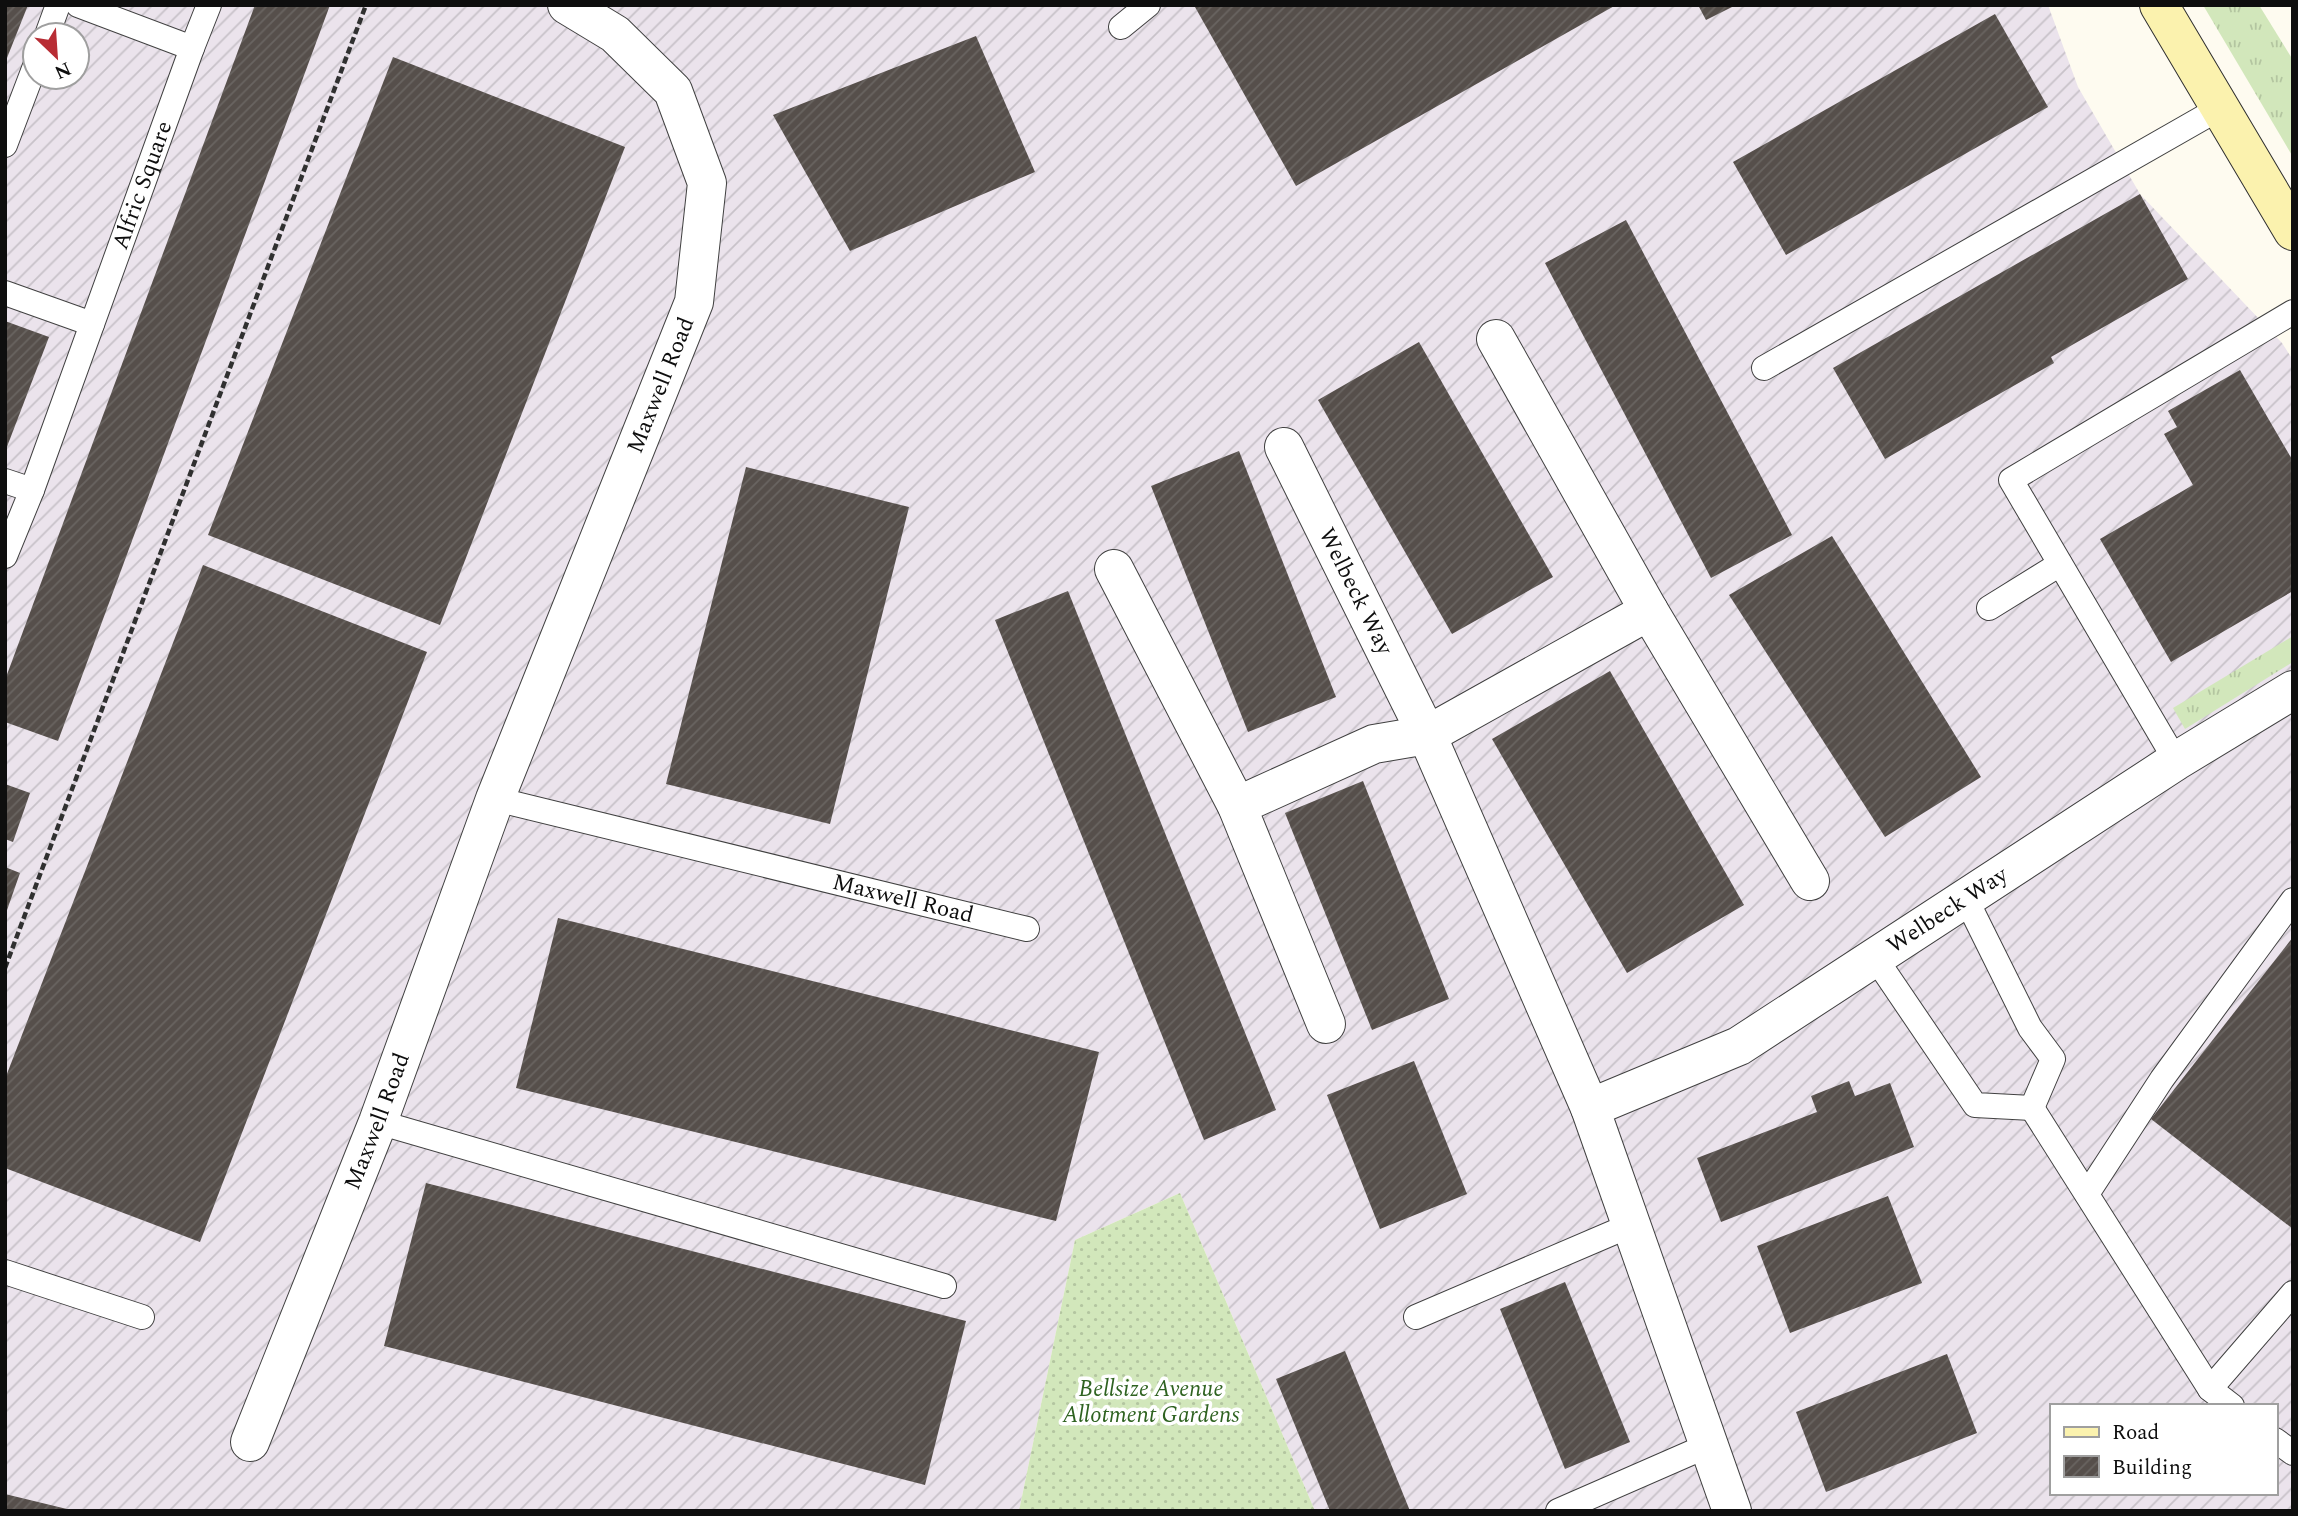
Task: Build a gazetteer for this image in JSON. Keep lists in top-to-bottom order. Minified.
{"streets":{"street":["Maxwell Road","Welbeck Way"],"lane":["Alfric Square"]},"parks":["Bellsize Avenue Allotment Gardens"],"legend":["Road","Building"],"north":"bottom right"}
